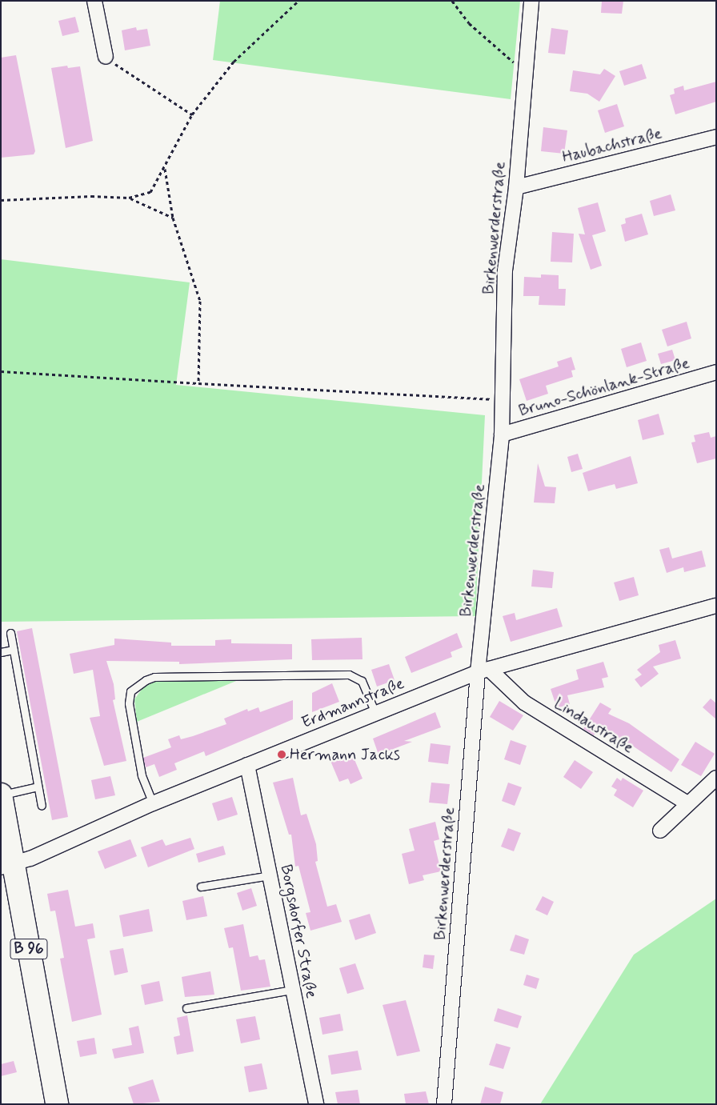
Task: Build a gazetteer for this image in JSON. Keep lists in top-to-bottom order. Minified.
{"streets":{"main road":["B 96"],"street":["Haubachstraße","Birkenwerderstraße","Bruno-Schönlank-Straße","Erdmannstraße","Lindaustraße","Borgsdorfer Straße"]},"crossings":[["Haubachstraße","Birkenwerderstraße"],["Birkenwerderstraße","Bruno-Schönlank-Straße"],["Birkenwerderstraße","Erdmannstraße"],["Birkenwerderstraße","Lindaustraße"],["Erdmannstraße","Lindaustraße"],["Erdmannstraße","Borgsdorfer Straße"],["Erdmannstraße","B 96"]],"places":["Hermann Jacks"]}
